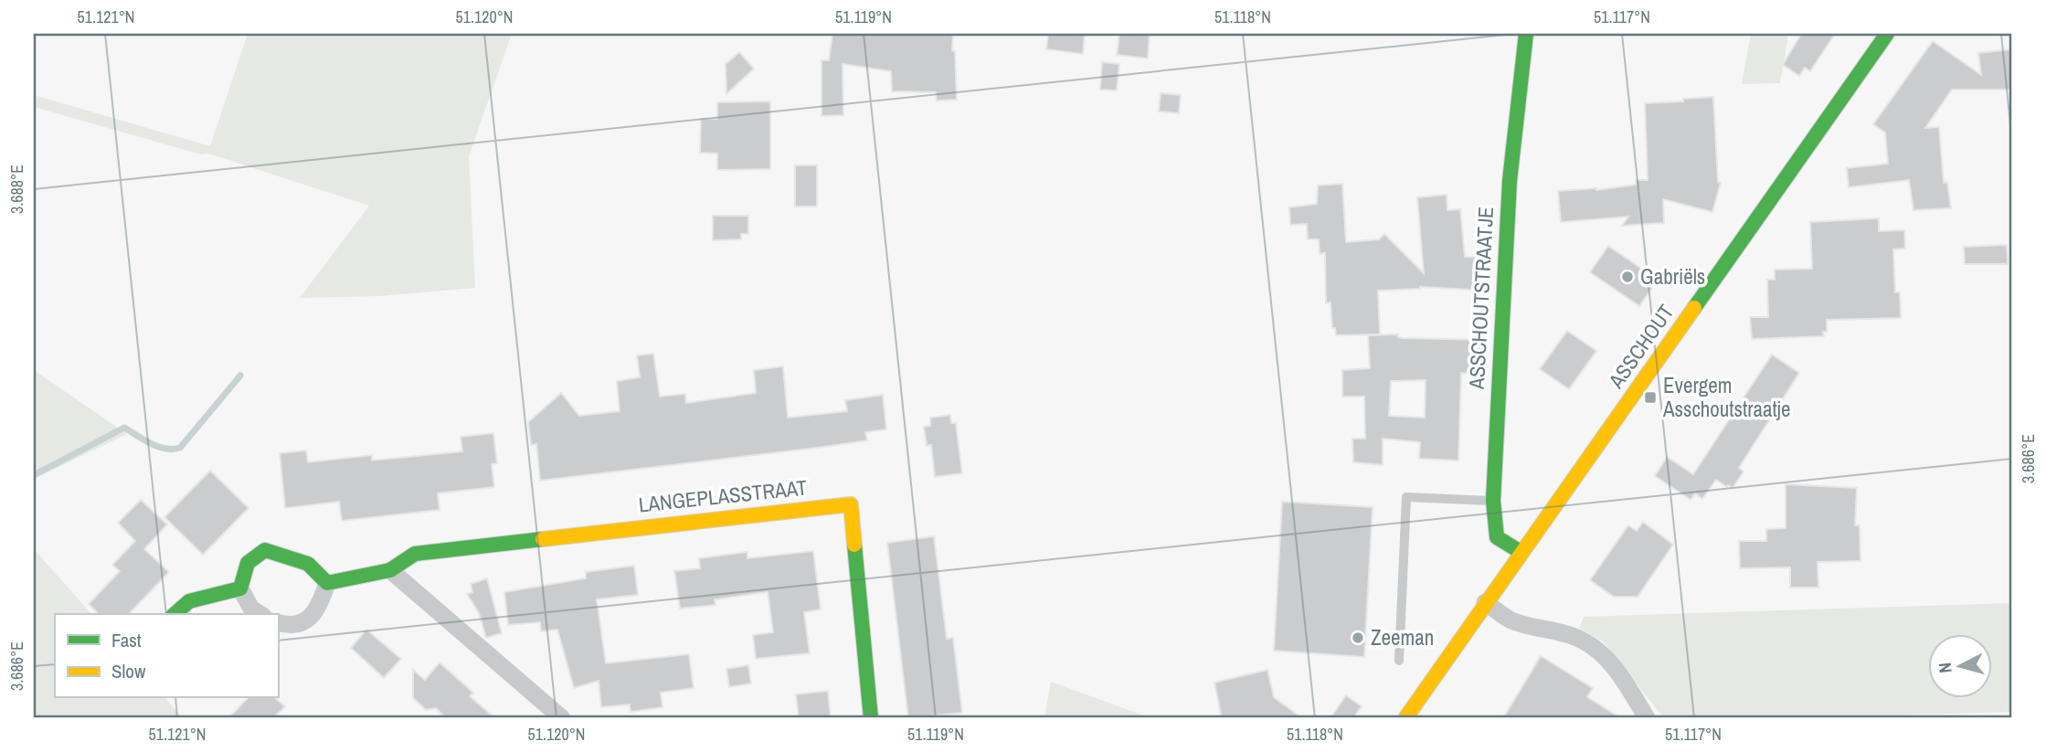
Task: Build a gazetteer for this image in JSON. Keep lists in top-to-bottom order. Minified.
{"streets":{"street":["ASSCHOUTSTRAATJE","ASSCHOUT","LANGEPLASSTRAAT"]},"crossings":[["ASSCHOUTSTRAATJE","ASSCHOUT"]],"places":{"other":["Gabriëls","Zeeman"],"transit":["Evergem Asschoutstraatje"]},"legend":["Fast","Slow"],"north":"left","coordinates":["51.121°N","51.120°N","51.119°N","51.118°N","51.117°N","3.688°E","3.686°E"]}
